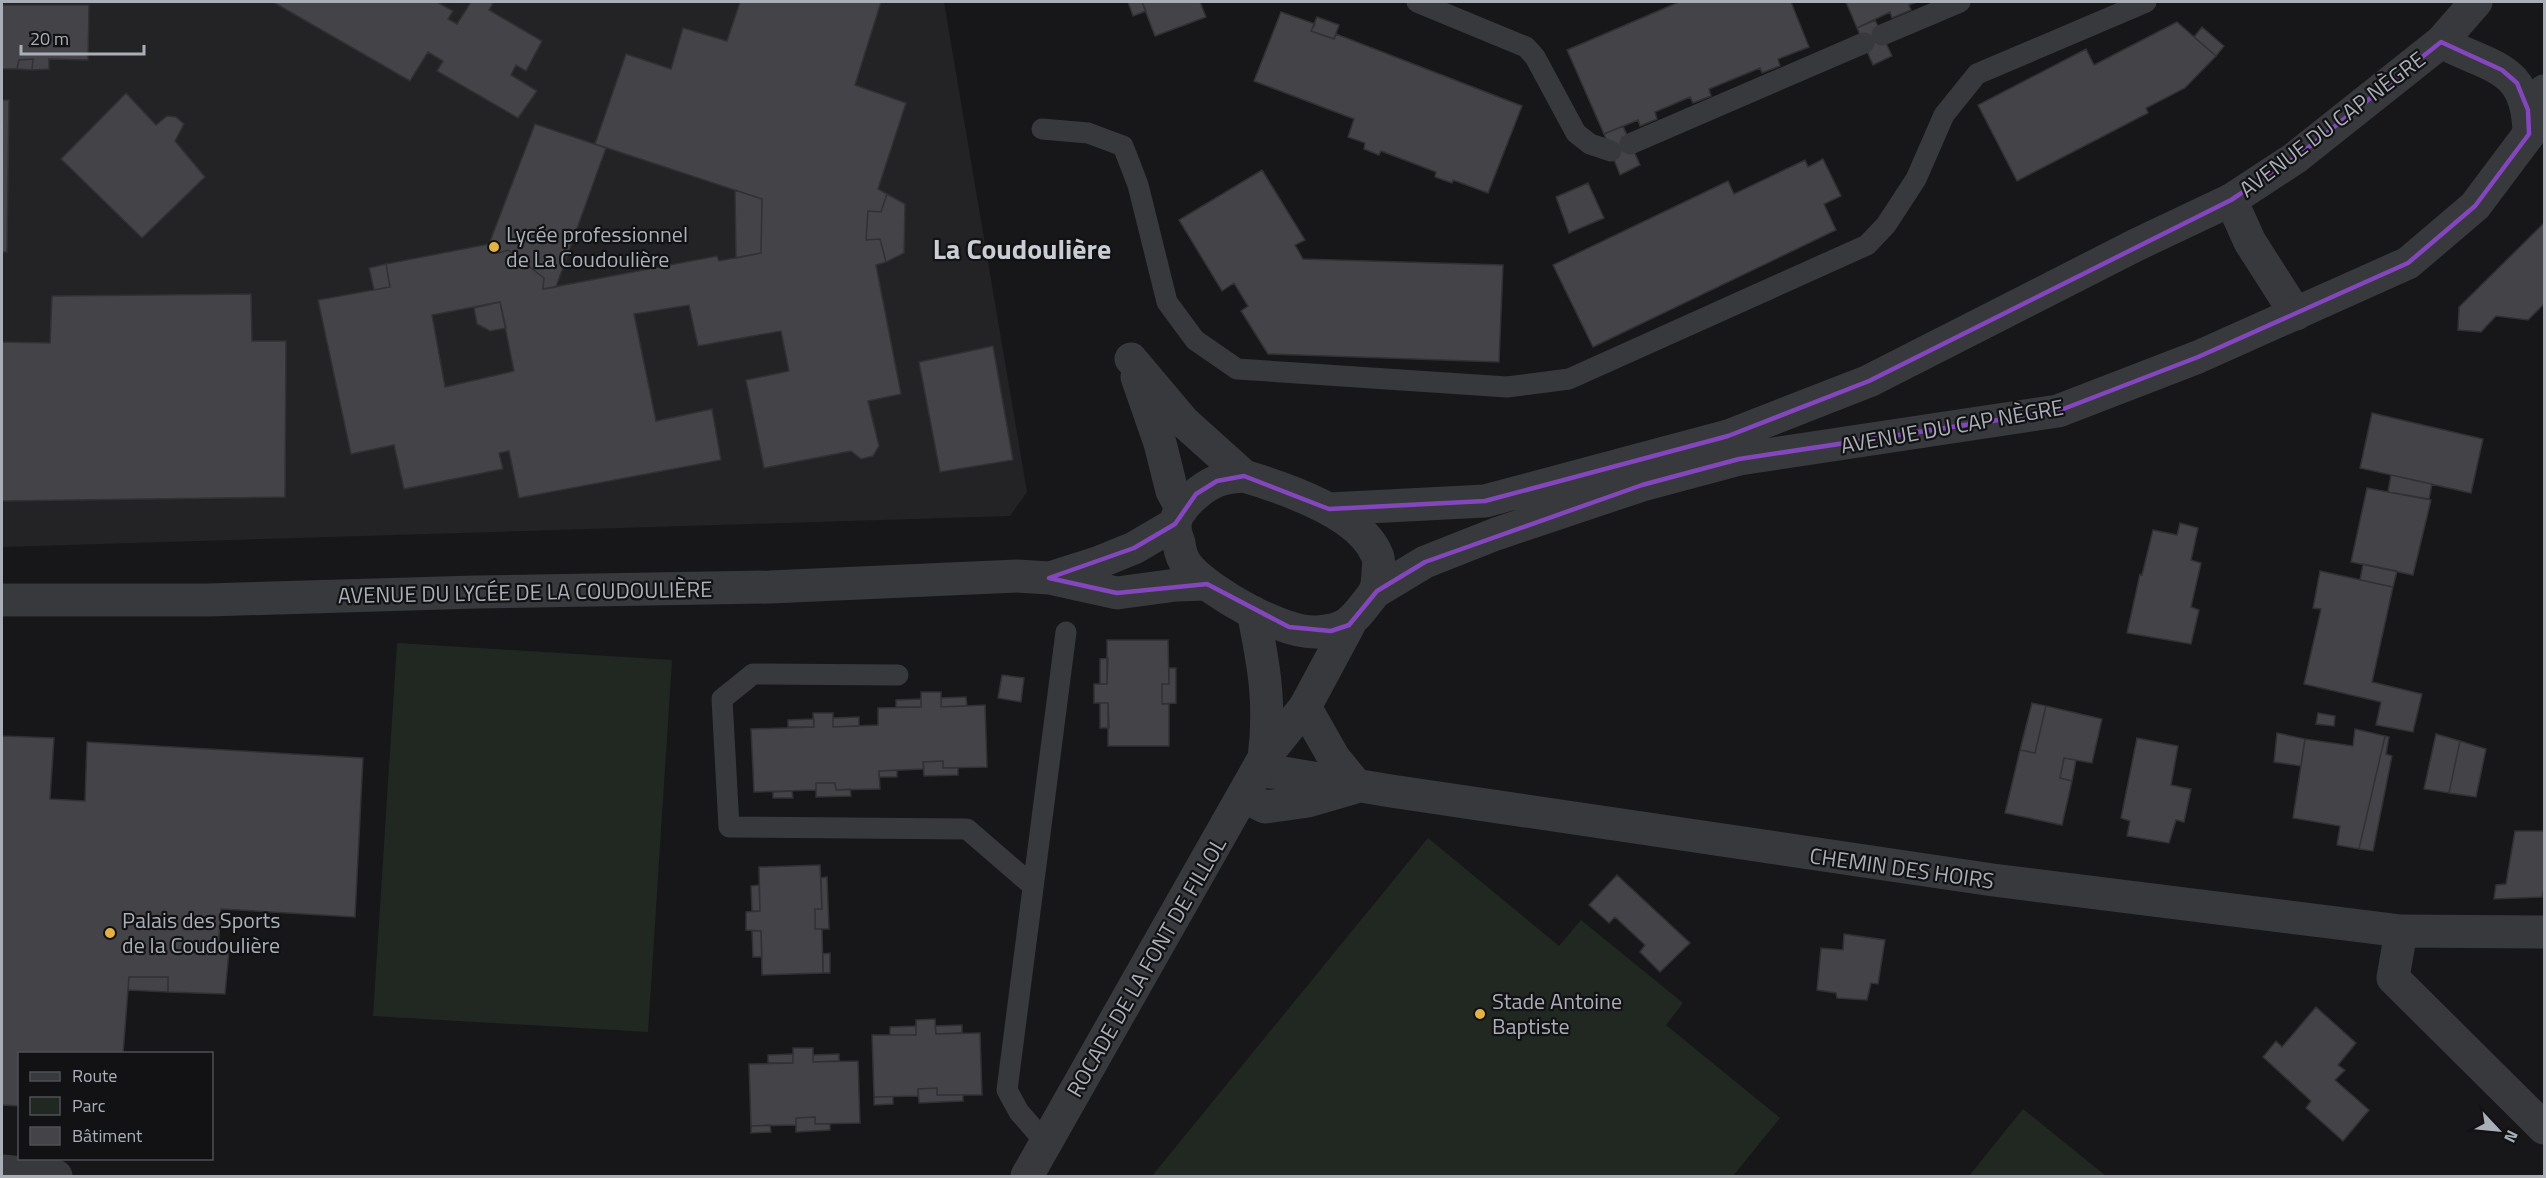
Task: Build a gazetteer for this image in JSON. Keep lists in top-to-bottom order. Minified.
{"streets":{"street":["AVENUE DU CAP NÈGRE","AVENUE DU LYCÉE DE LA COUDOULIÈRE","CHEMIN DES HOIRS","ROCADE DE LA FONT DE FILLOL"]},"crossings":[["AVENUE DU CAP NÈGRE","AVENUE DU LYCÉE DE LA COUDOULIÈRE"],["AVENUE DU CAP NÈGRE","ROCADE DE LA FONT DE FILLOL"],["AVENUE DU LYCÉE DE LA COUDOULIÈRE","ROCADE DE LA FONT DE FILLOL"],["CHEMIN DES HOIRS","ROCADE DE LA FONT DE FILLOL"]],"districts":["La Coudoulière"],"places":["Lycée professionnel de La Coudoulière","Palais des Sports de la Coudoulière","Stade Antoine Baptiste"],"legend":["Route","Parc","Bâtiment"],"scale_bar":"20 m","north":"bottom right"}
